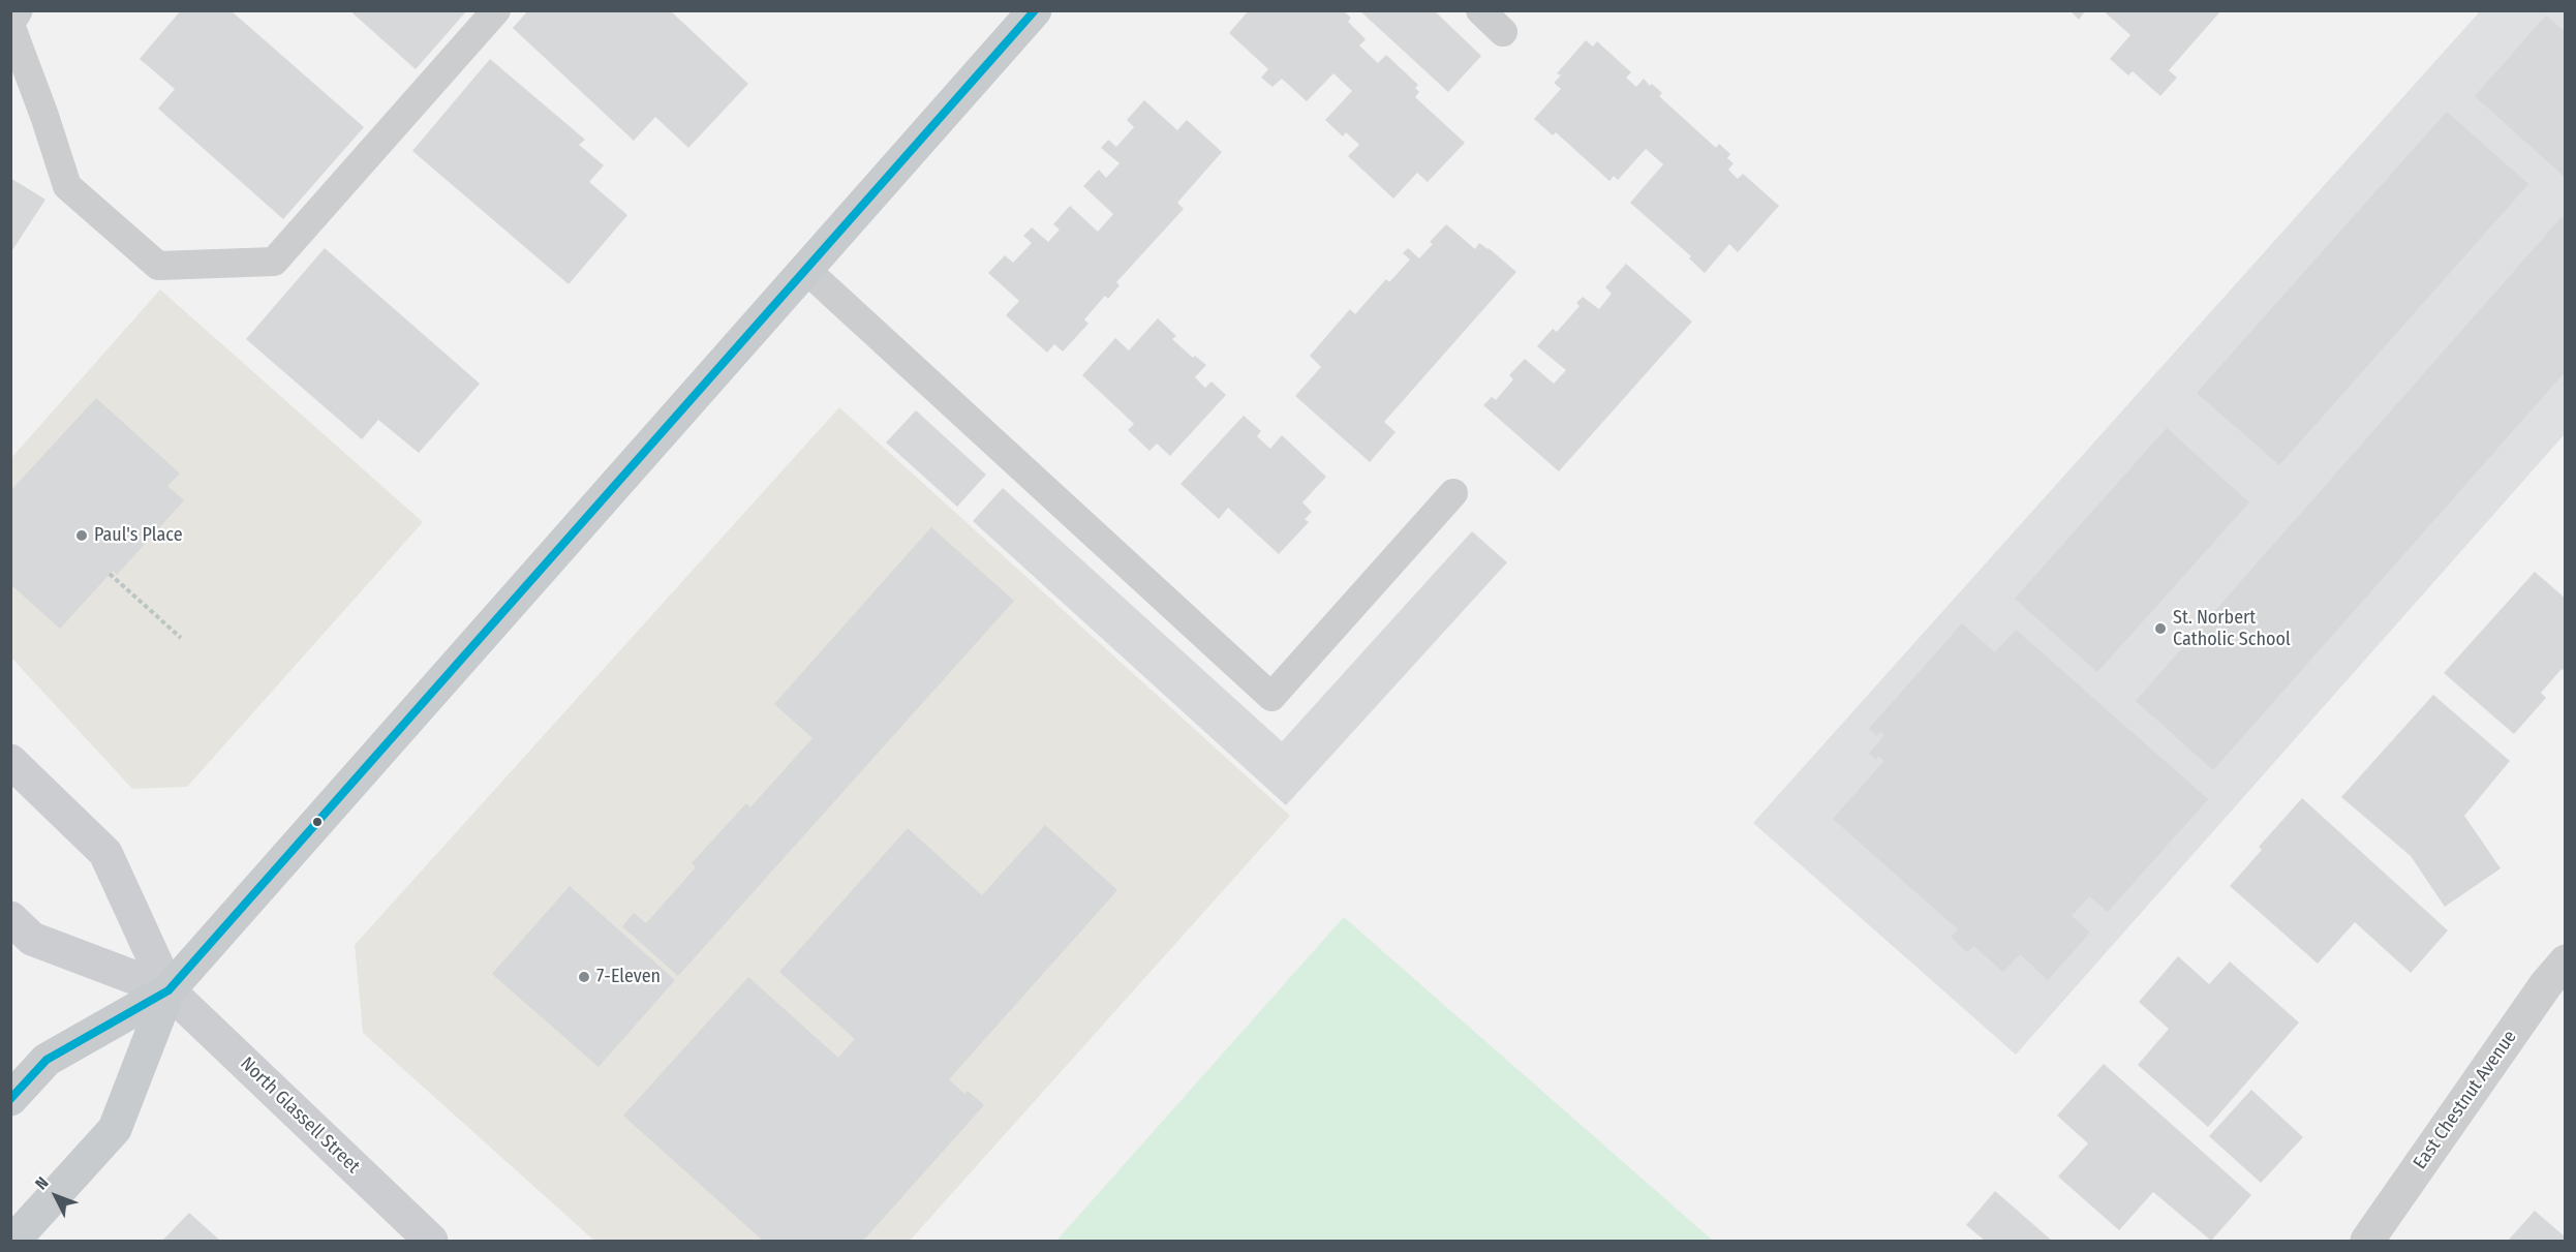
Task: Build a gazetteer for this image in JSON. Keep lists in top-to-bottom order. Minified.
{"streets":{"main road":["North Glassell Street"],"street":["East Chestnut Avenue"]},"places":["Paul's Place","St. Norbert Catholic School","7-Eleven"],"north":"top left"}
